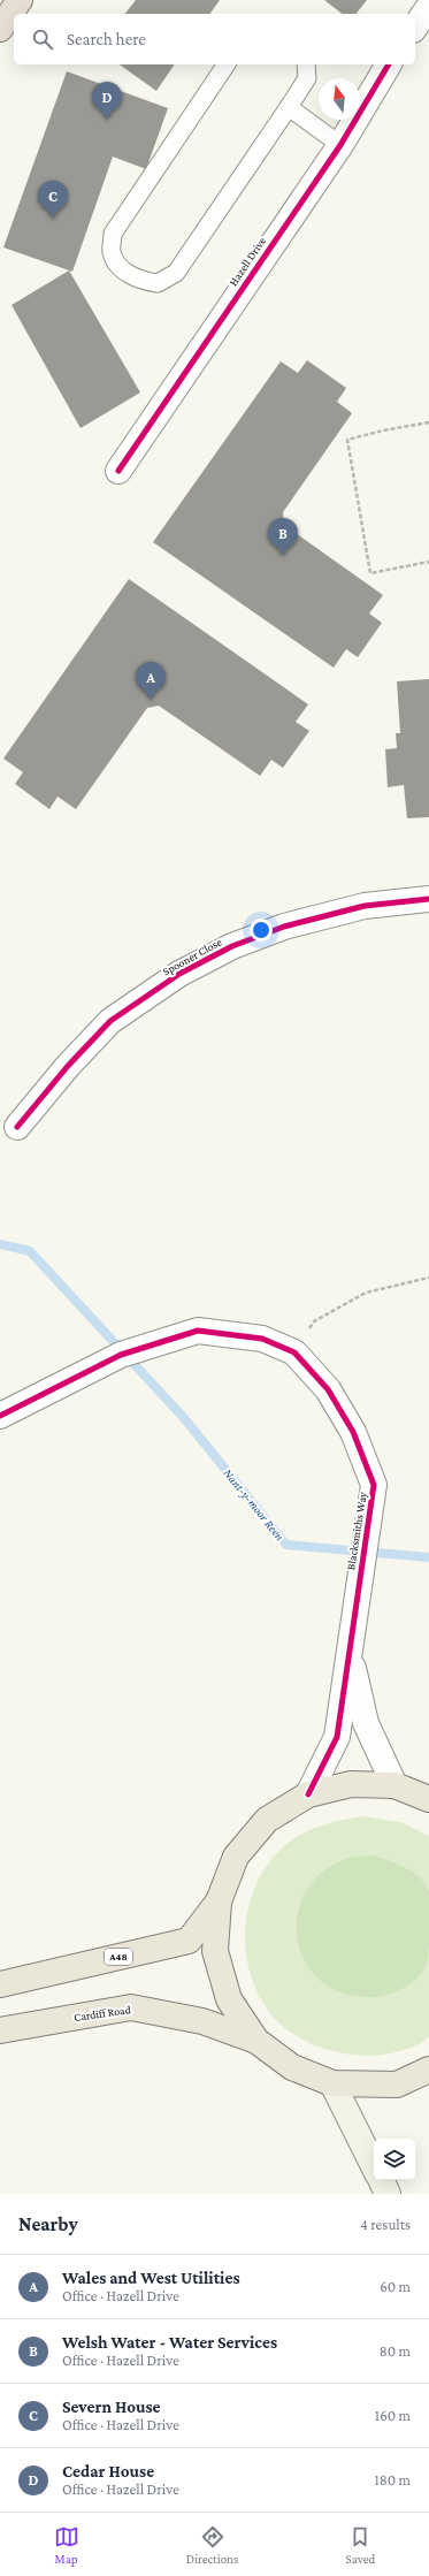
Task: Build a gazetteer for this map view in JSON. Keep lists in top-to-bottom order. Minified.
{"streets":{"main road":["A48","Cardiff Road"],"street":["Hazell Drive","Spooner Close","Blacksmiths Way"]},"water":["Nant-y-moor Reen"],"north":"top","page":{"search":"Search here","pins":["D","C","B","A"],"heading":["Nearby","4 results"],"list":[{"mark":"A","name":"Wales and West Utilities","note":"Office · Hazell Drive","value":"60 m"},{"mark":"B","name":"Welsh Water - Water Services","note":"Office · Hazell Drive","value":"80 m"},{"mark":"C","name":"Severn House","note":"Office · Hazell Drive","value":"160 m"},{"mark":"D","name":"Cedar House","note":"Office · Hazell Drive","value":"180 m"}],"nav":["Map","Directions","Saved"]}}
